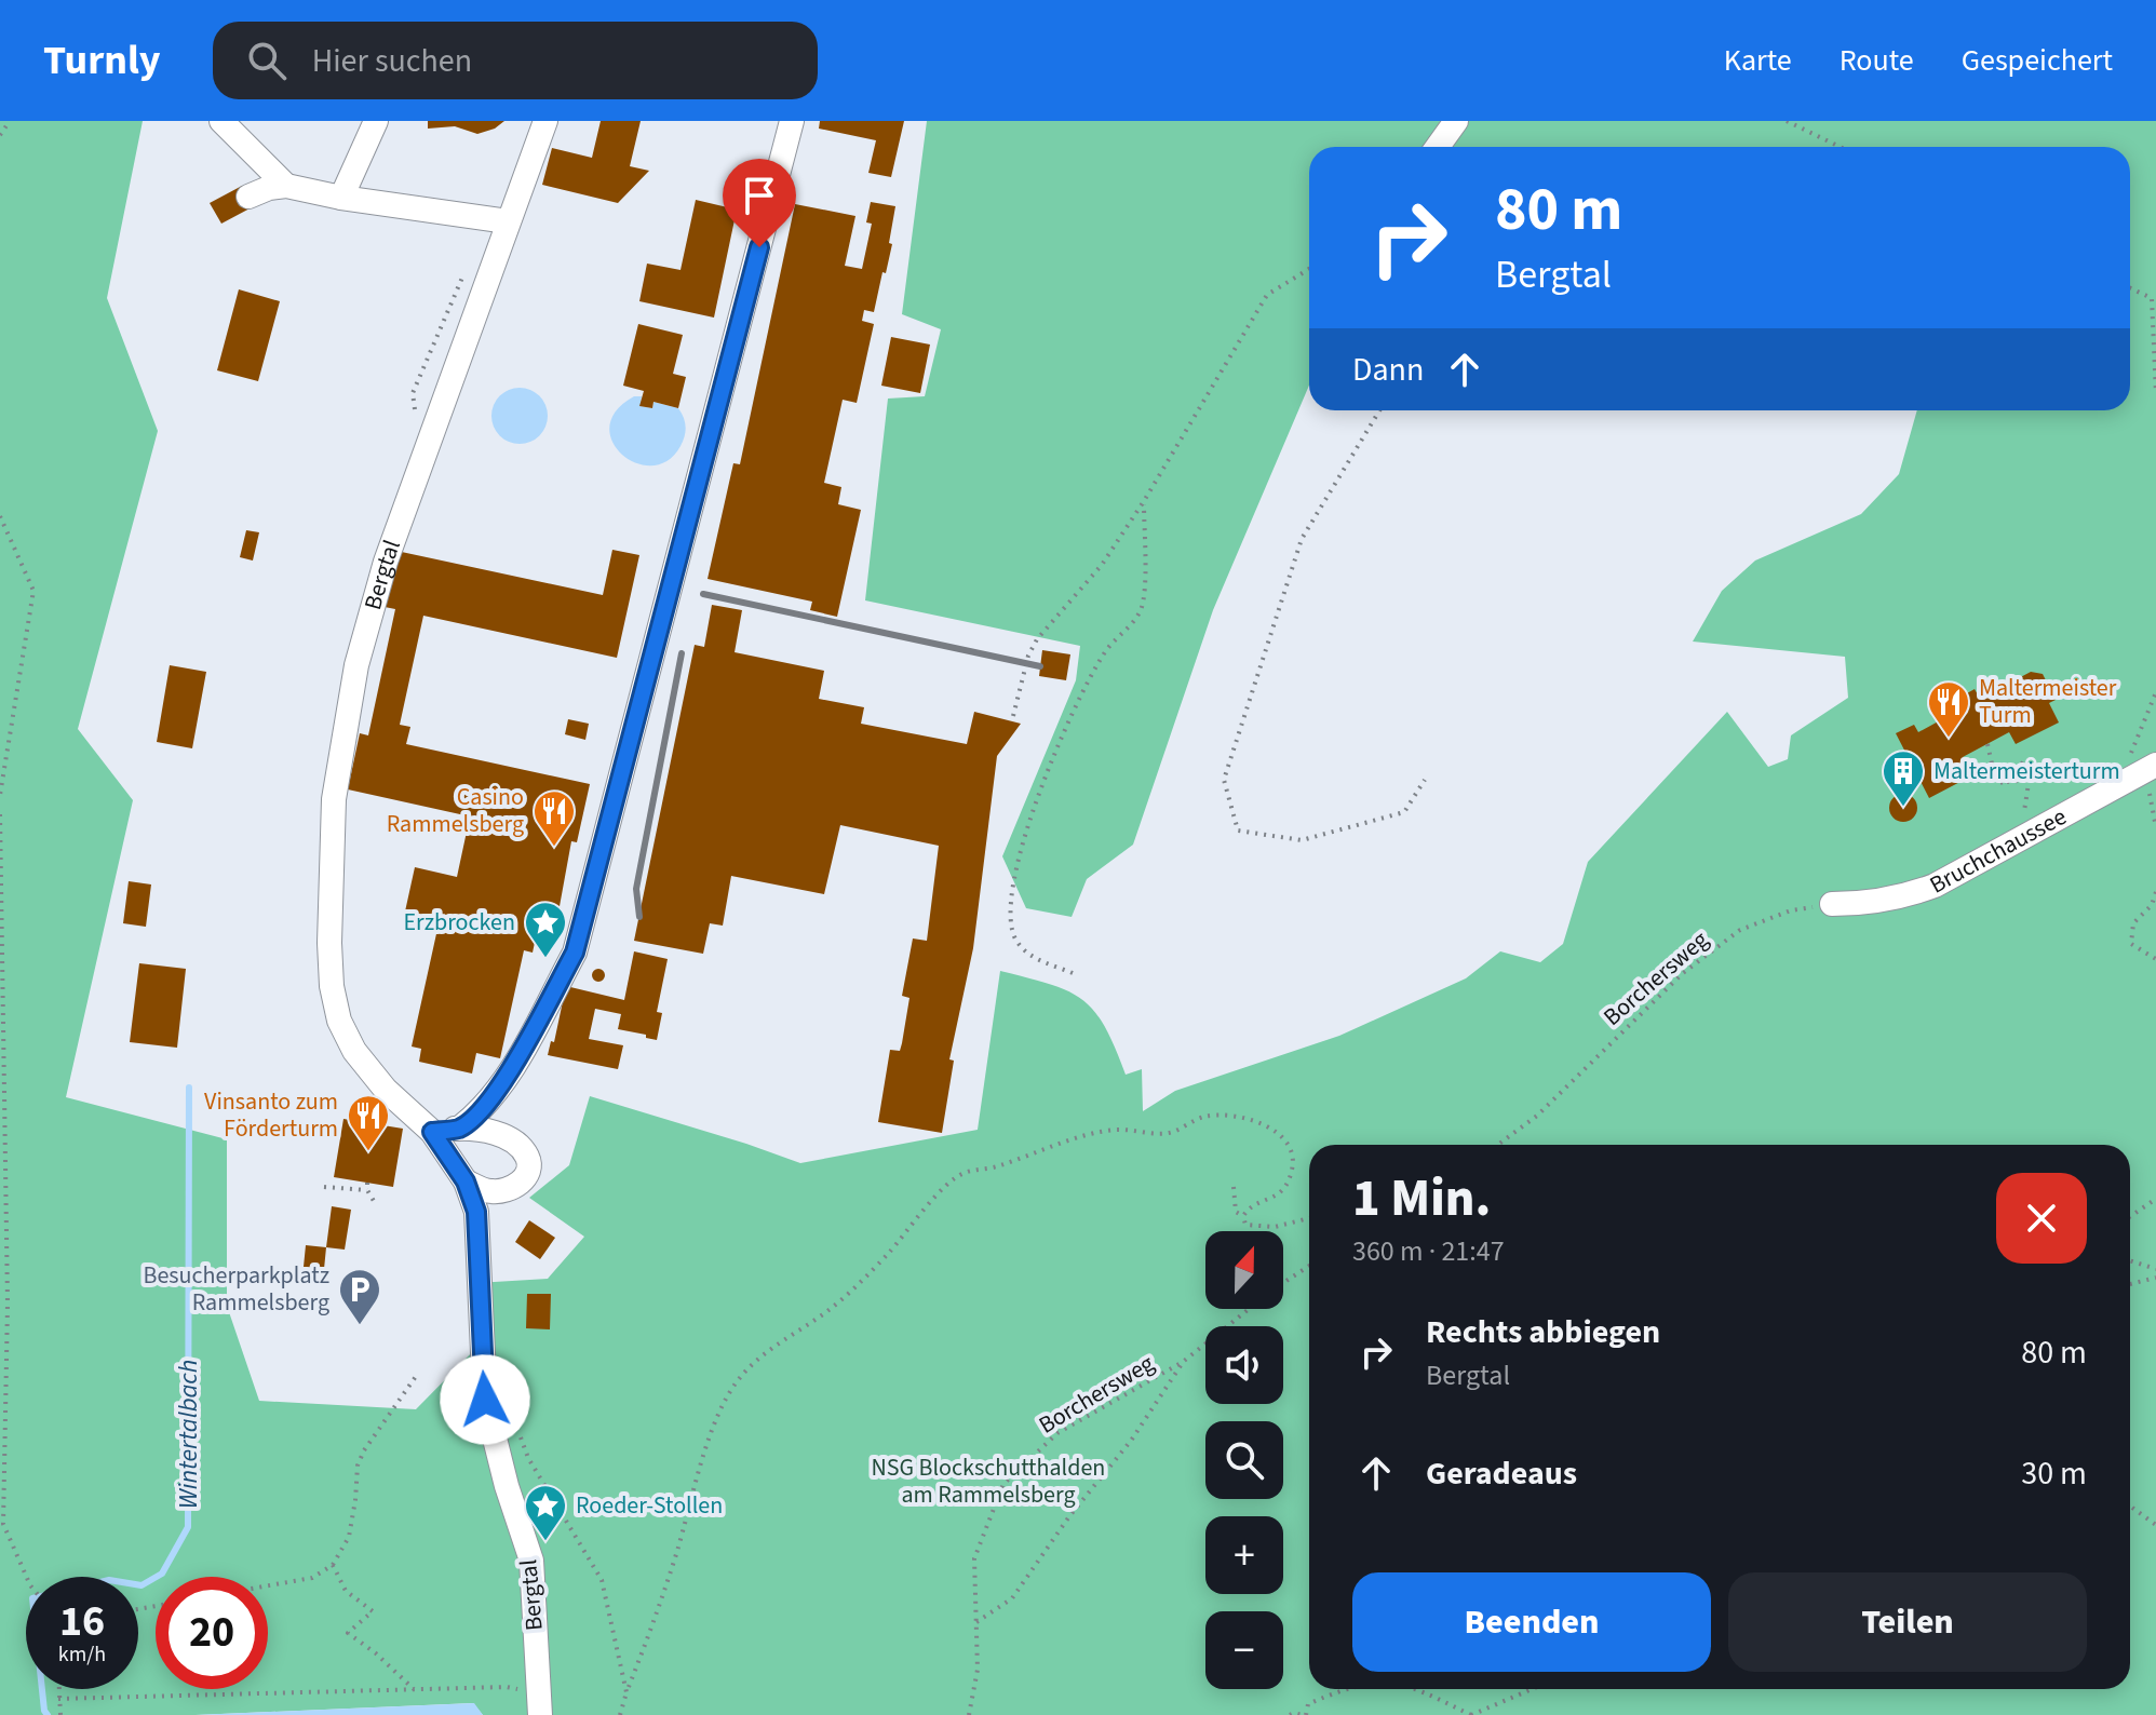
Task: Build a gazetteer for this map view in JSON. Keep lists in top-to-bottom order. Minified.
{"streets":{"street":["Bergtal","Bruchchaussee"],"path":["Borchersweg"]},"crossings":[["Bruchchaussee","Borchersweg"]],"water":["Wintertalbach"],"parks":["NSG Blockschutthalden am Rammelsberg"],"places":{"restaurant":["Maltermeister Turm","Casino Rammelsberg","Vinsanto zum Förderturm"],"building":["Maltermeisterturm"],"place":["Erzbrocken","Roeder-Stollen"],"parking":["Besucherparkplatz Rammelsberg"]},"north":"top","page":{"header":"Turnly","search":"Hier suchen","nav":["Karte","Route","Gespeichert"],"turn":["80 m","Bergtal"],"then":"Dann","heading":["1 Min.","360 m · 21:47"],"map_buttons":["+","−"],"list":[{"name":"Rechts abbiegen","note":"Bergtal","value":"80 m"},{"name":"Geradeaus","value":"30 m"}],"buttons":["Beenden","Teilen"],"speed":"16 km/h","limit":"20"}}
